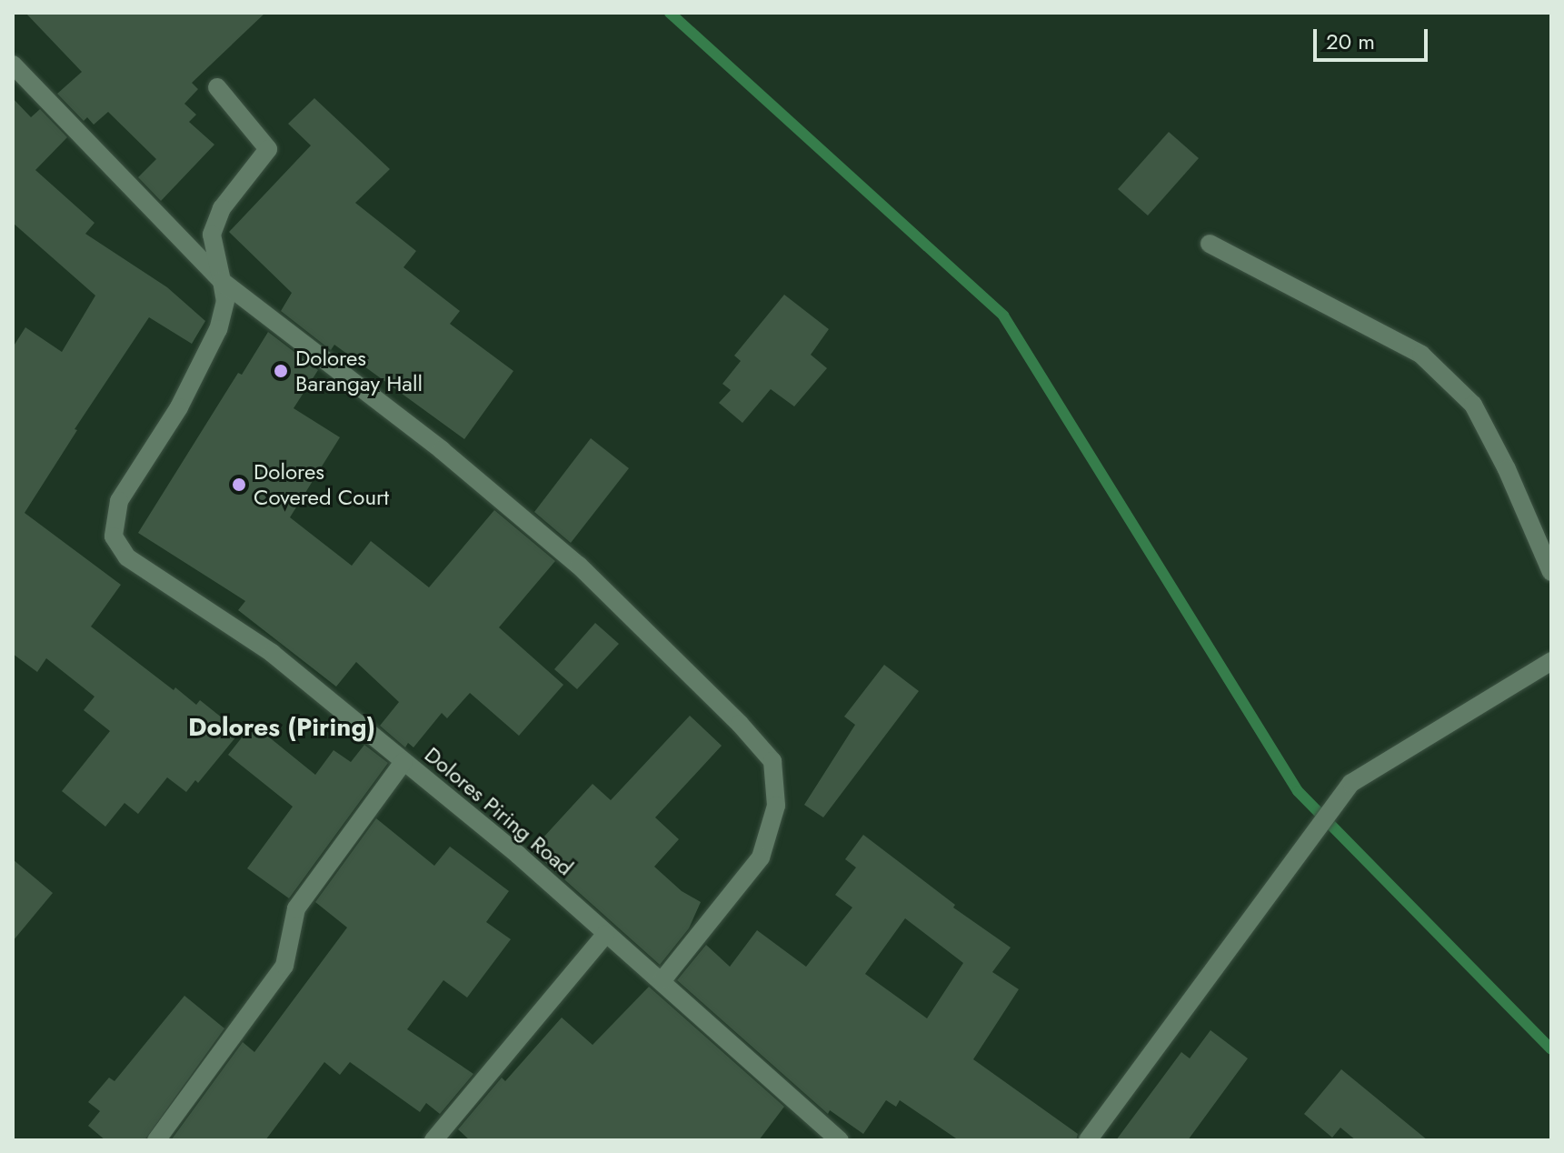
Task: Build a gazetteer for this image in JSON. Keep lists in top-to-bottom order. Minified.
{"streets":{"street":["Dolores Piring Road"]},"districts":["Dolores (Piring)"],"places":["Dolores Barangay Hall","Dolores Covered Court"],"scale_bar":"20 m"}
